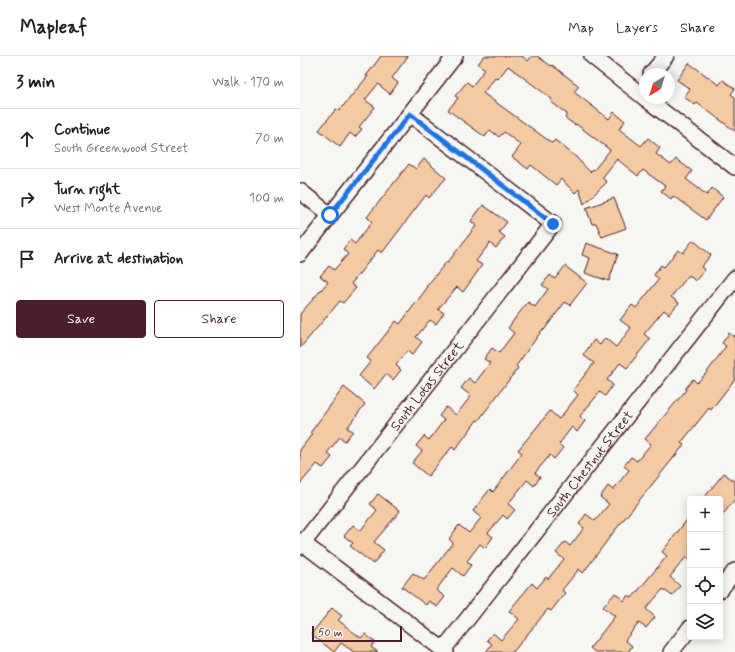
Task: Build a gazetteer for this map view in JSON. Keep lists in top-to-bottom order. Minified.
{"streets":{"street":["South Lotas Street","South Chestnut Street"]},"scale_bar":"50 m","north":"bottom left","page":{"header":"Mapleaf","nav":["Map","Layers","Share"],"heading":["3 min","Walk · 170 m"],"list":[["Continue","South Greenwood Street","70 m"],["Turn right","West Monte Avenue","100 m"],"Arrive at destination"],"buttons":["Save","Share"],"map_buttons":["+","−"],"scale":"50 m"}}
